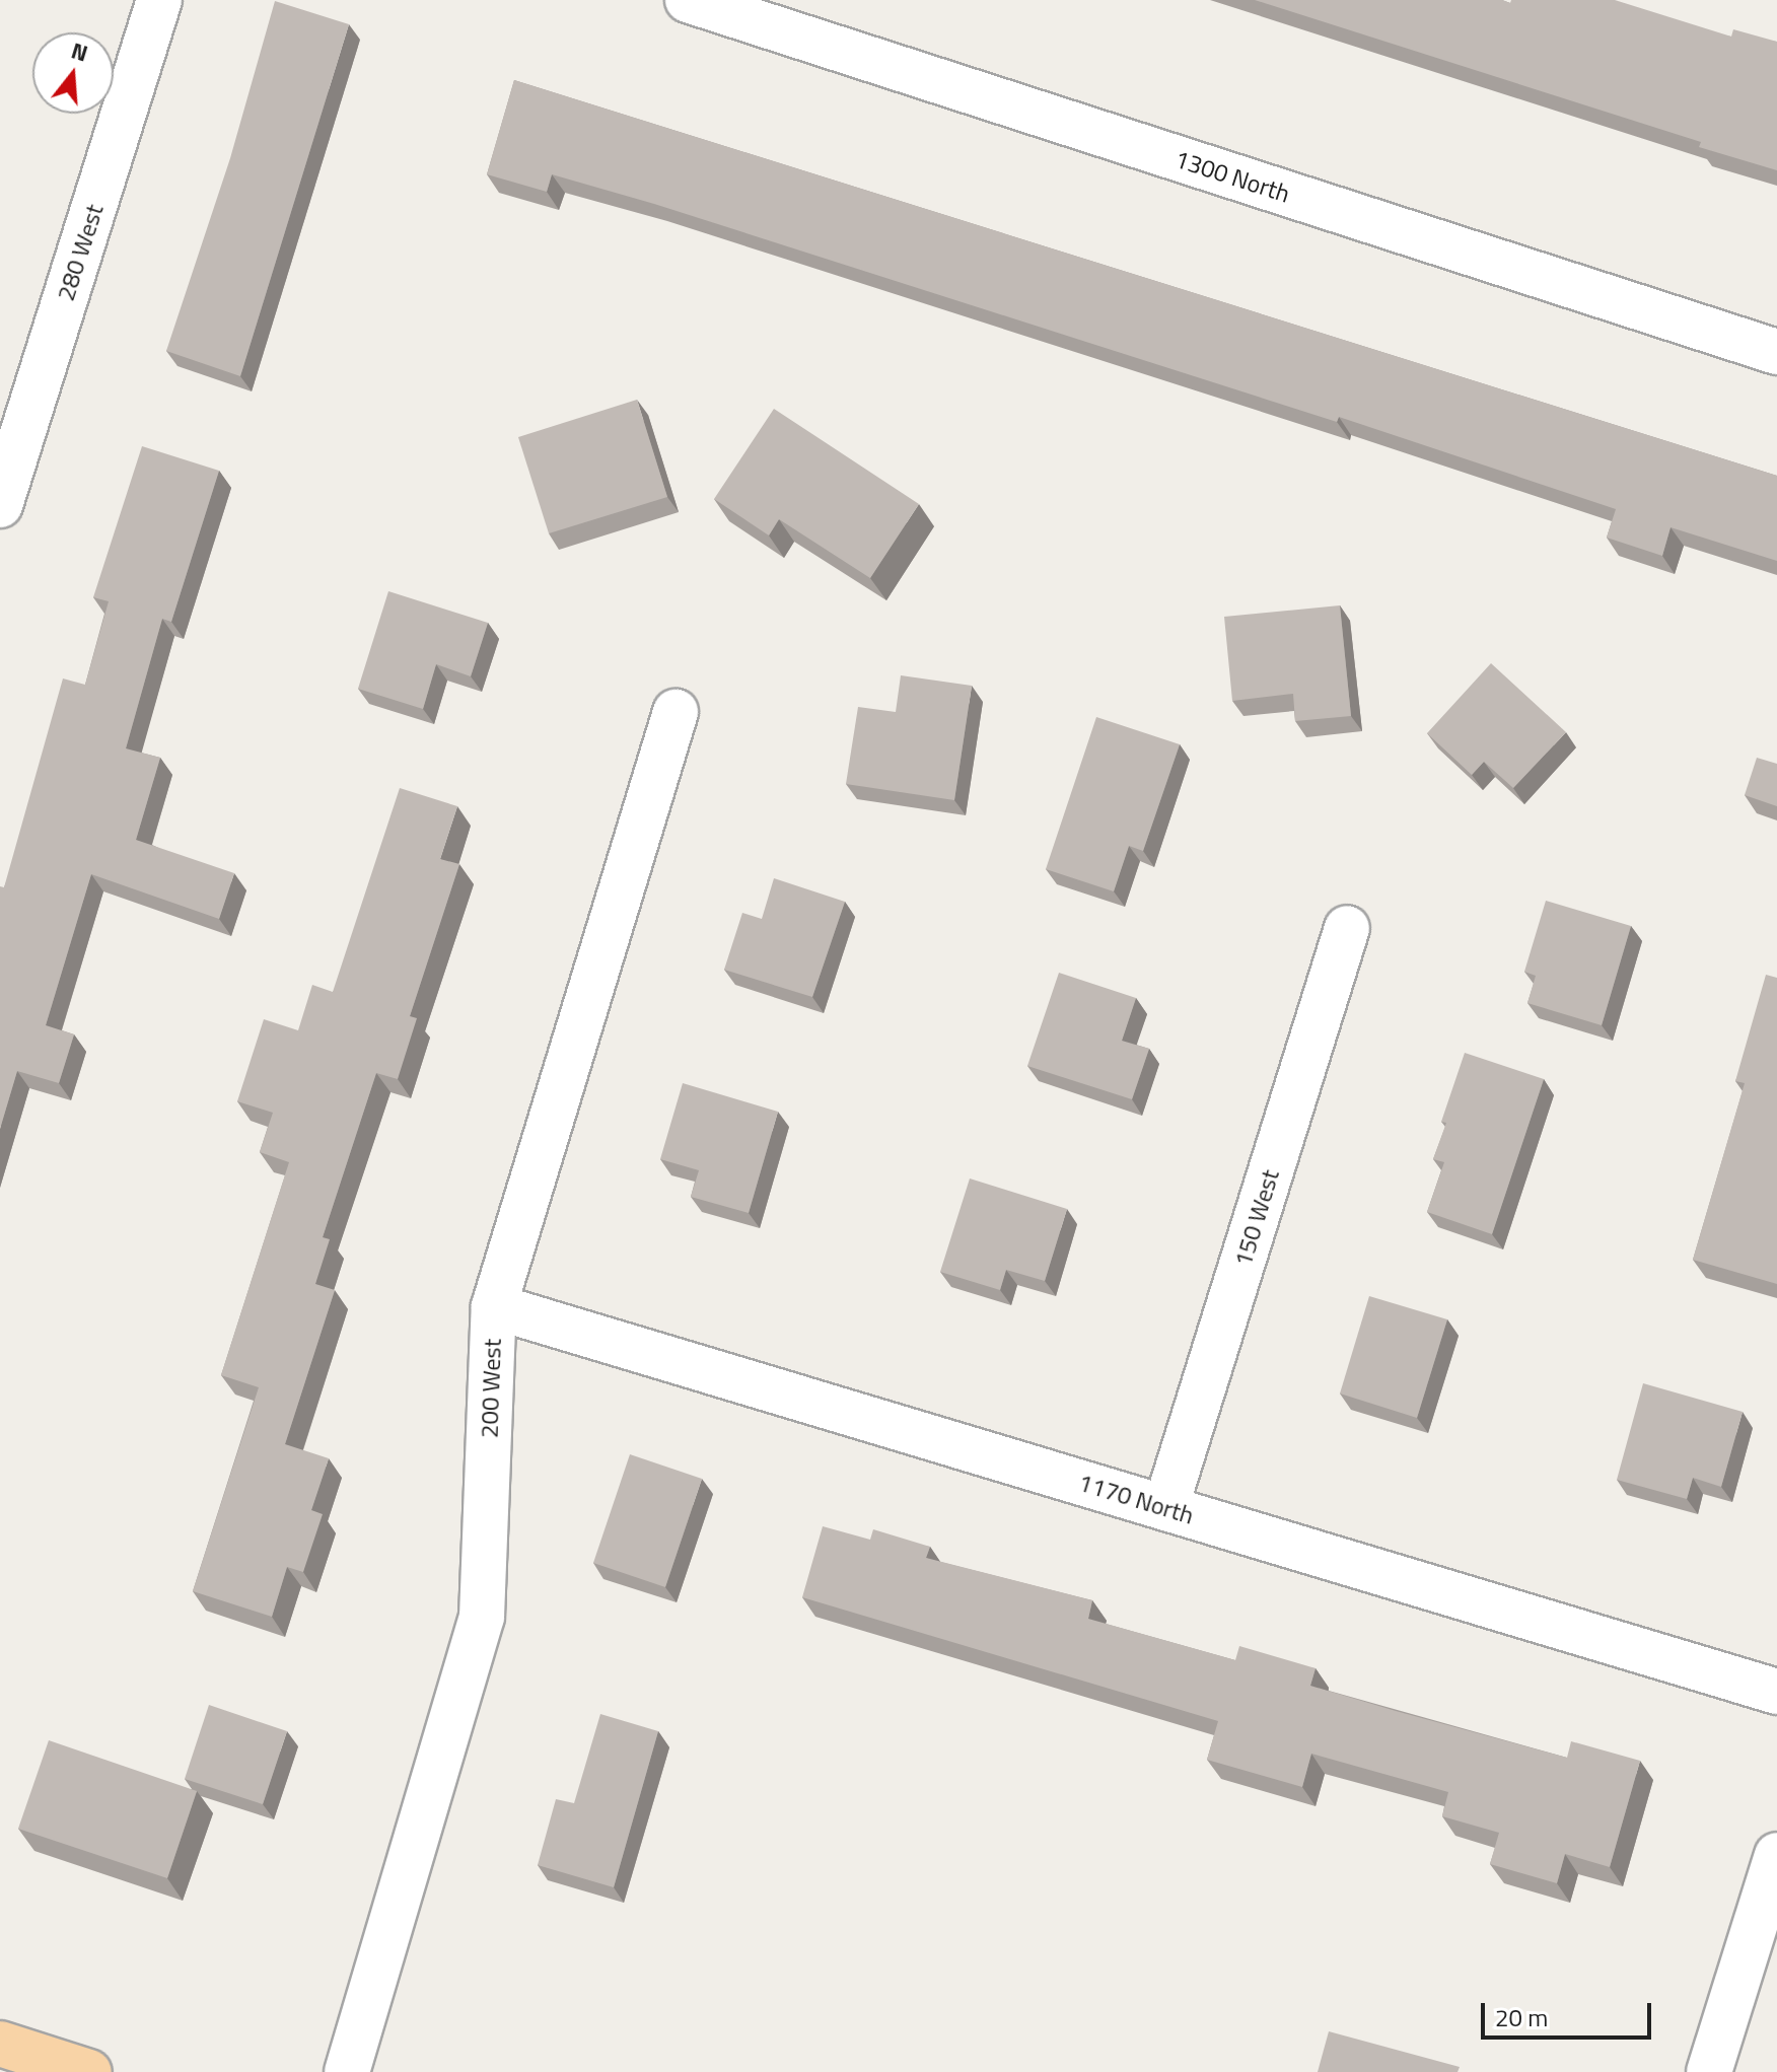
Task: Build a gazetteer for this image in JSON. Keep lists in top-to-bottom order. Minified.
{"streets":{"street":["1300 North","280 West","150 West","200 West","1170 North"]},"crossings":[["150 West","1170 North"],["200 West","1170 North"]],"scale_bar":"20 m","north":"top"}
